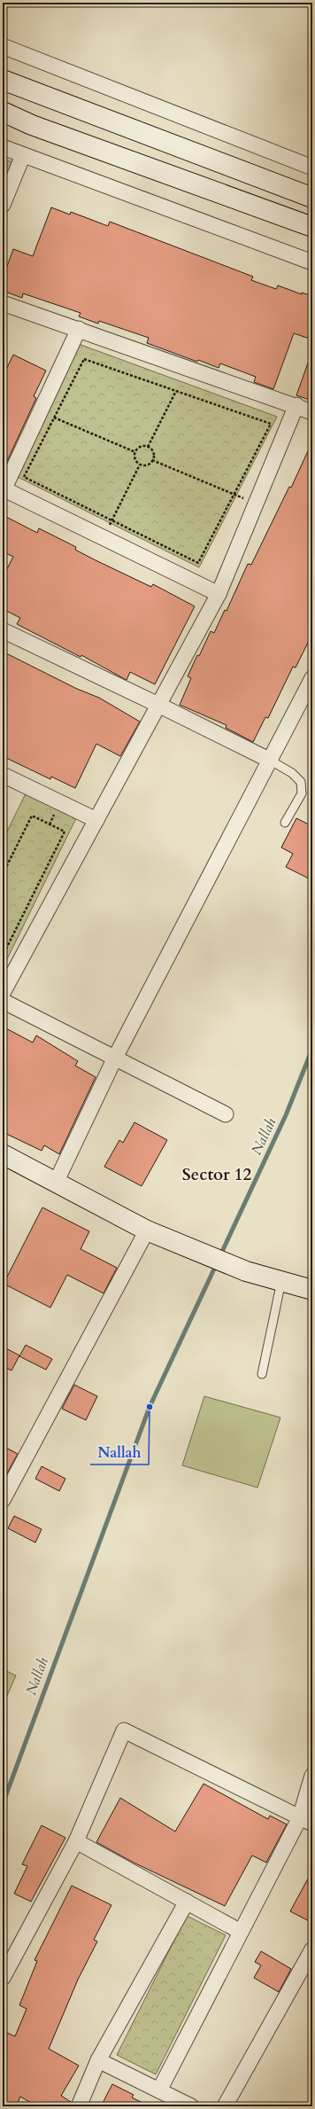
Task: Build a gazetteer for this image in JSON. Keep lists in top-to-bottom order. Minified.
{"districts":["Sector 12"],"water":["Nallah"],"places":["Nallah"]}
